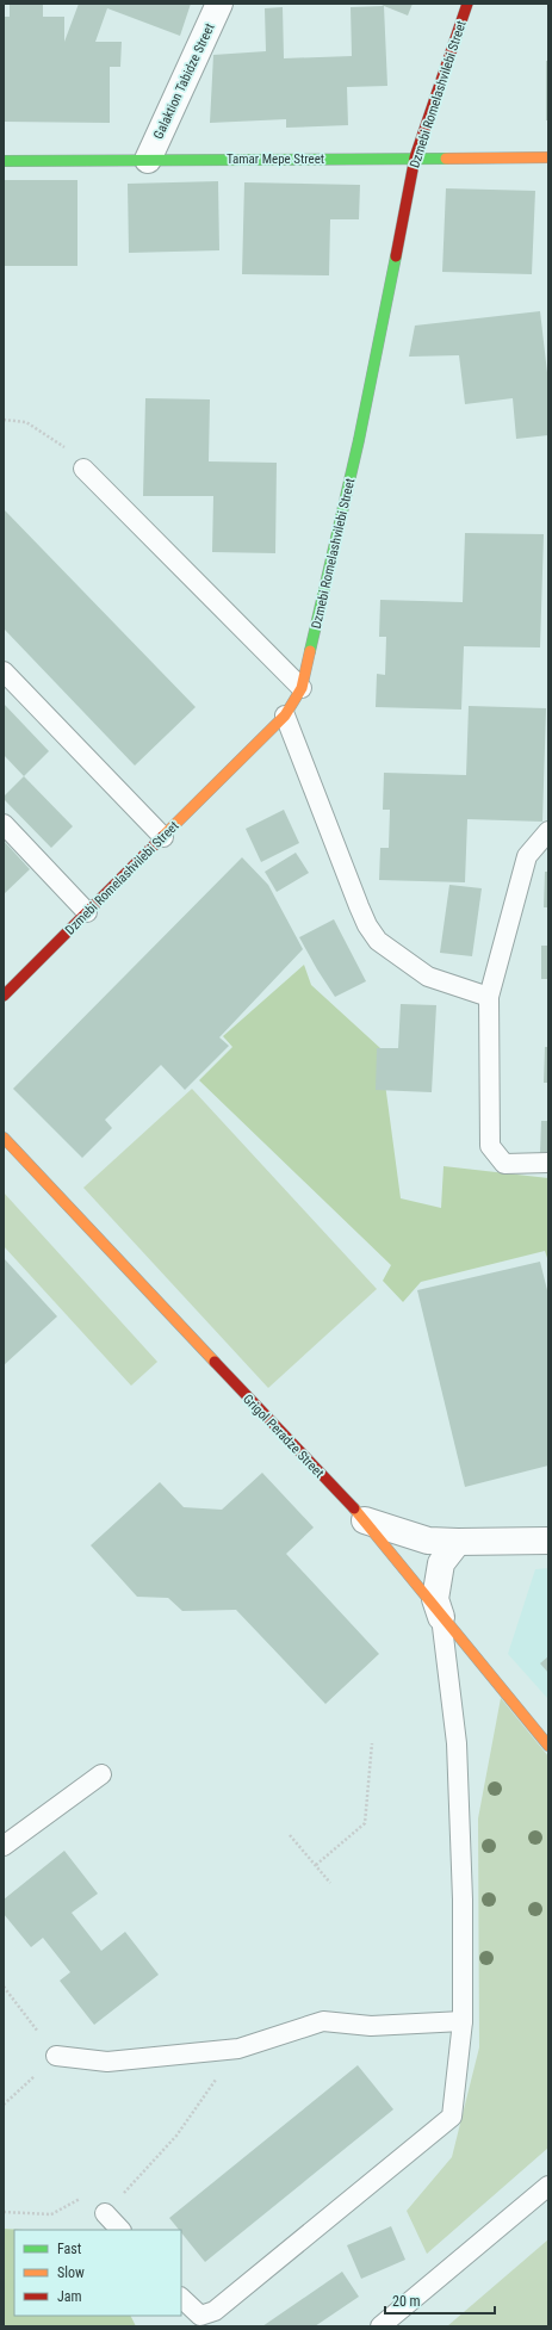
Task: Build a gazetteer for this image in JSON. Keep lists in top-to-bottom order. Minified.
{"streets":{"street":["Galaktion Tabidze Street","Dzmebi Romelashvilebi Street","Tamar Mepe Street","Grigol Peradze Street"]},"crossings":[["Galaktion Tabidze Street","Tamar Mepe Street"],["Dzmebi Romelashvilebi Street","Tamar Mepe Street"]],"legend":["Fast","Slow","Jam"],"scale_bar":"20 m"}
